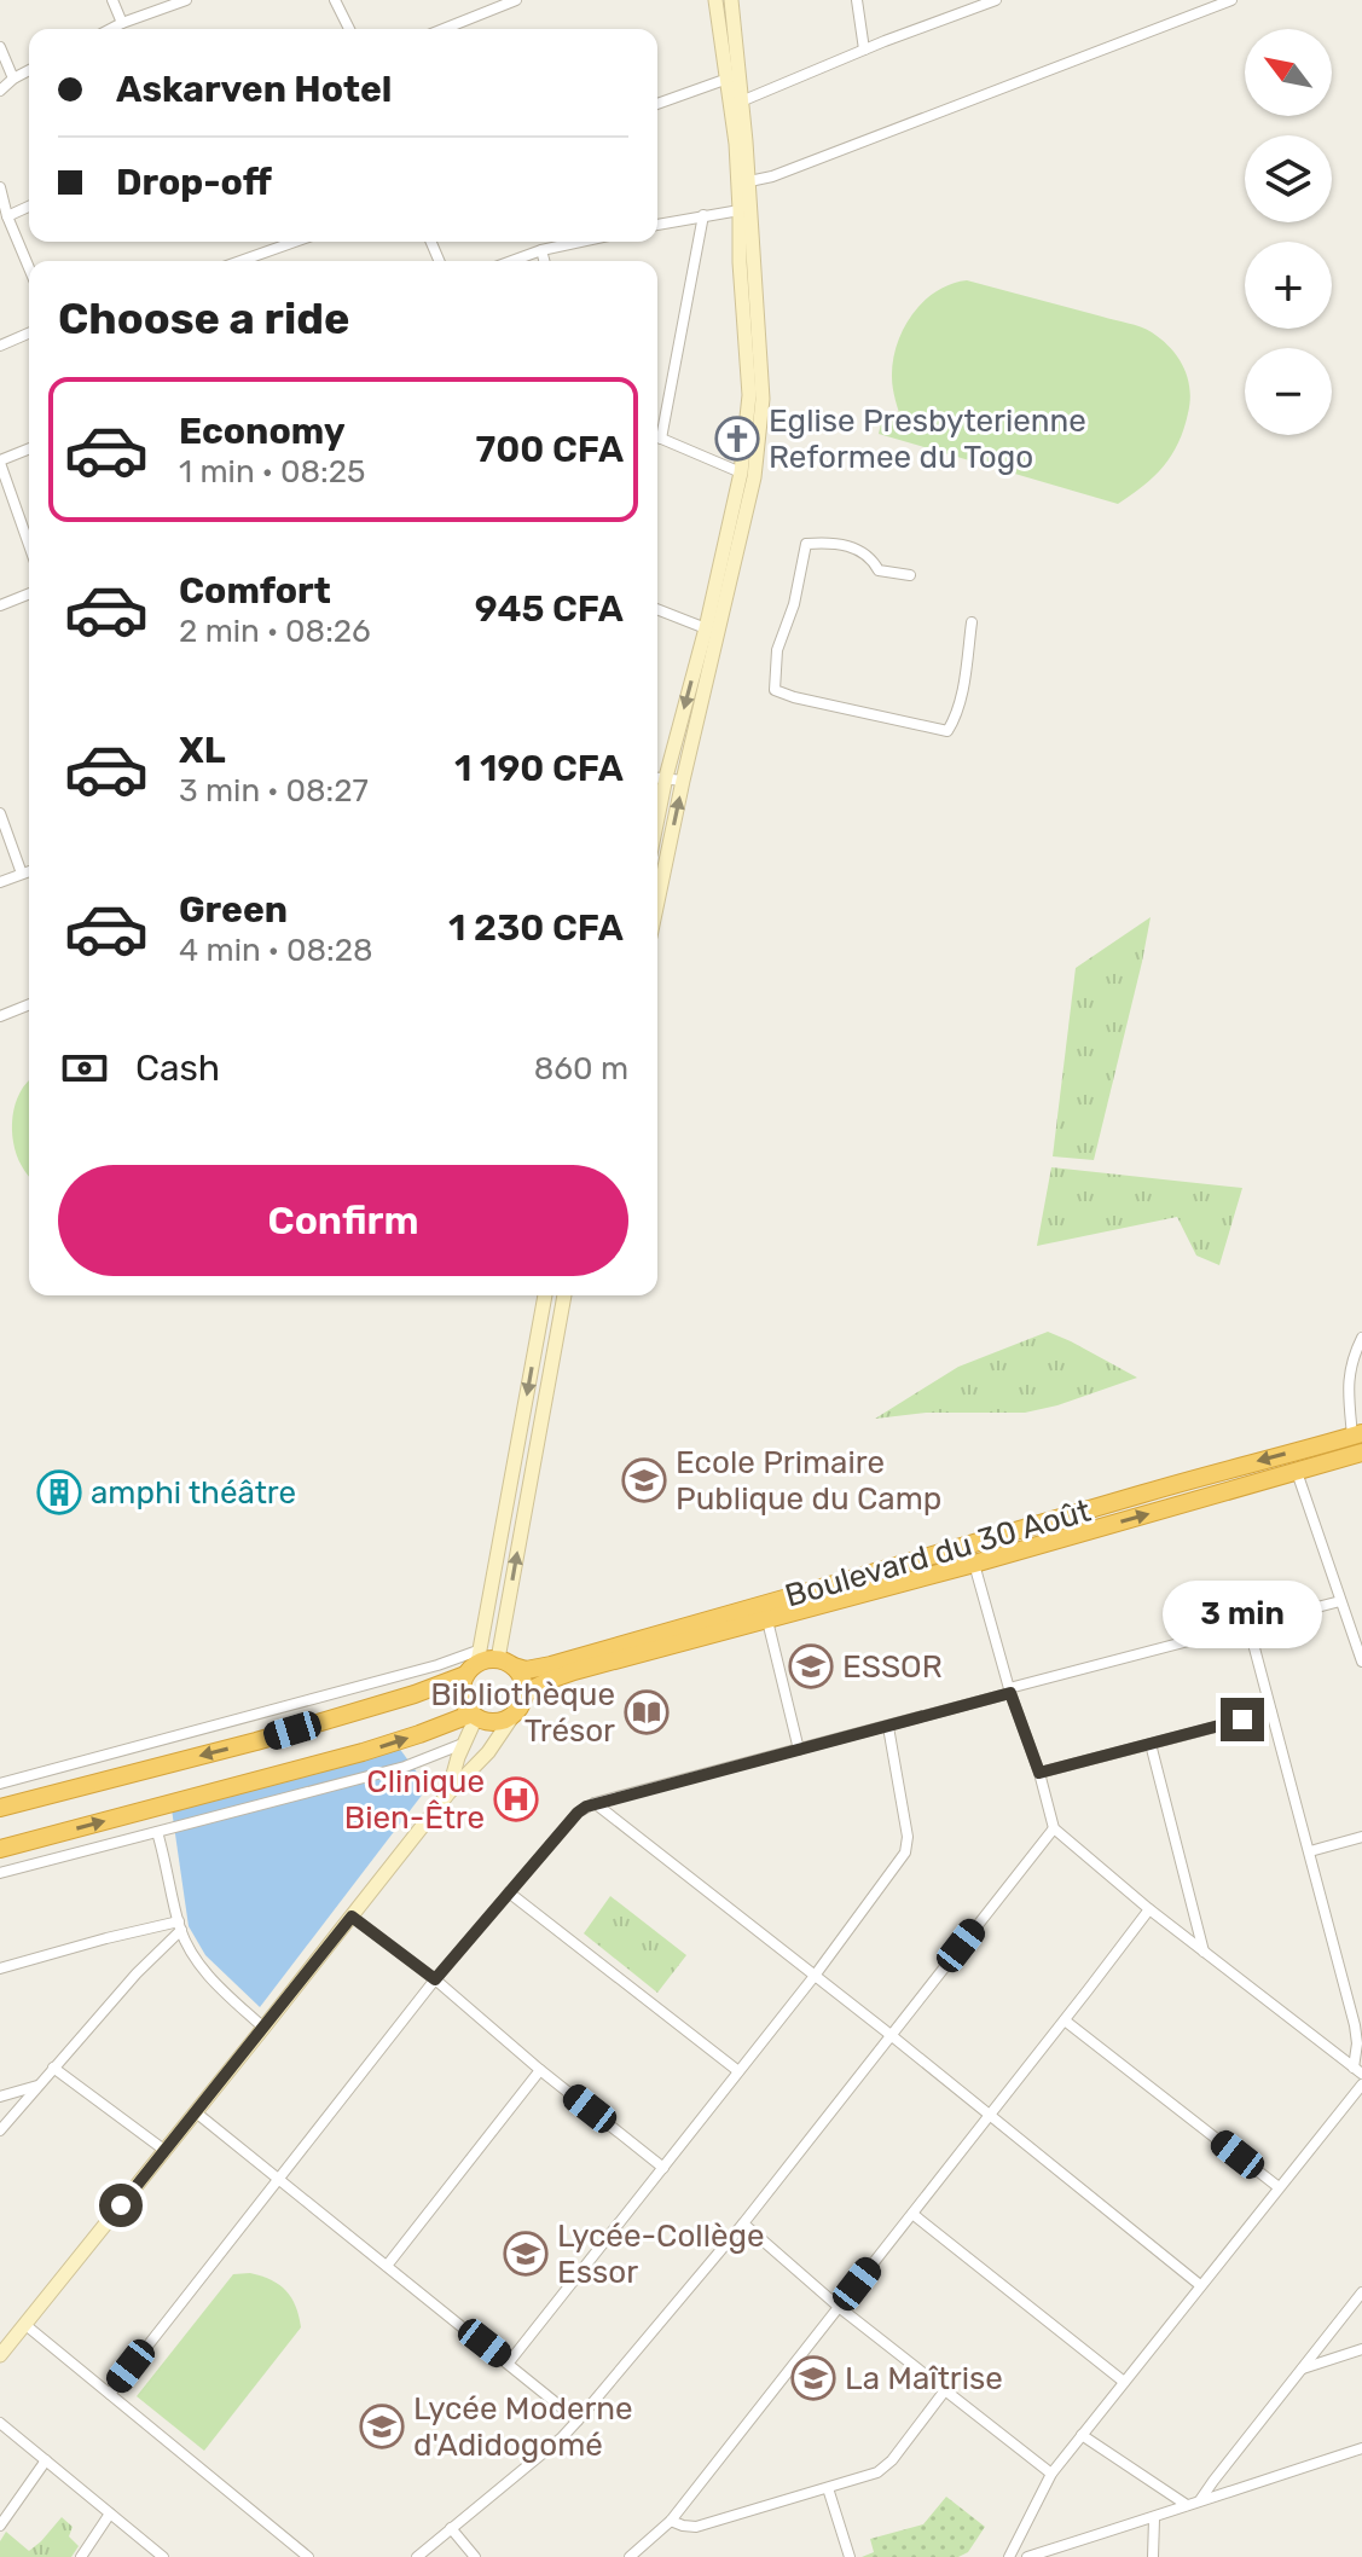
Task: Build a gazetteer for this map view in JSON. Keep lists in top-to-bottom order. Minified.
{"streets":{"highway":["Boulevard du 30 Août"]},"places":{"church":["Eglise Presbyterienne Reformee du Togo"],"school or university":["Ecole Primaire Publique du Camp","ESSOR","Lycée-Collège Essor","La Maîtrise","Lycée Moderne d'Adidogomé"],"building":["amphi théâtre"],"library":["Bibliothèque Trésor"],"hospital":["Clinique Bien-Être"]},"north":"top left","page":{"map_buttons":["+","−"],"banner":["Askarven Hotel","Drop-off"],"heading":"Choose a ride","list":[{"name":"Economy","note":"1 min · 08:25","value":"700 CFA"},{"name":"Comfort","note":"2 min · 08:26","value":"945 CFA"},{"name":"XL","note":"3 min · 08:27","value":"1 190 CFA"},{"name":"Green","note":"4 min · 08:28","value":"1 230 CFA"}],"pay":["Cash","860 m"],"buttons":"Confirm","bubble":"3 min"}}
